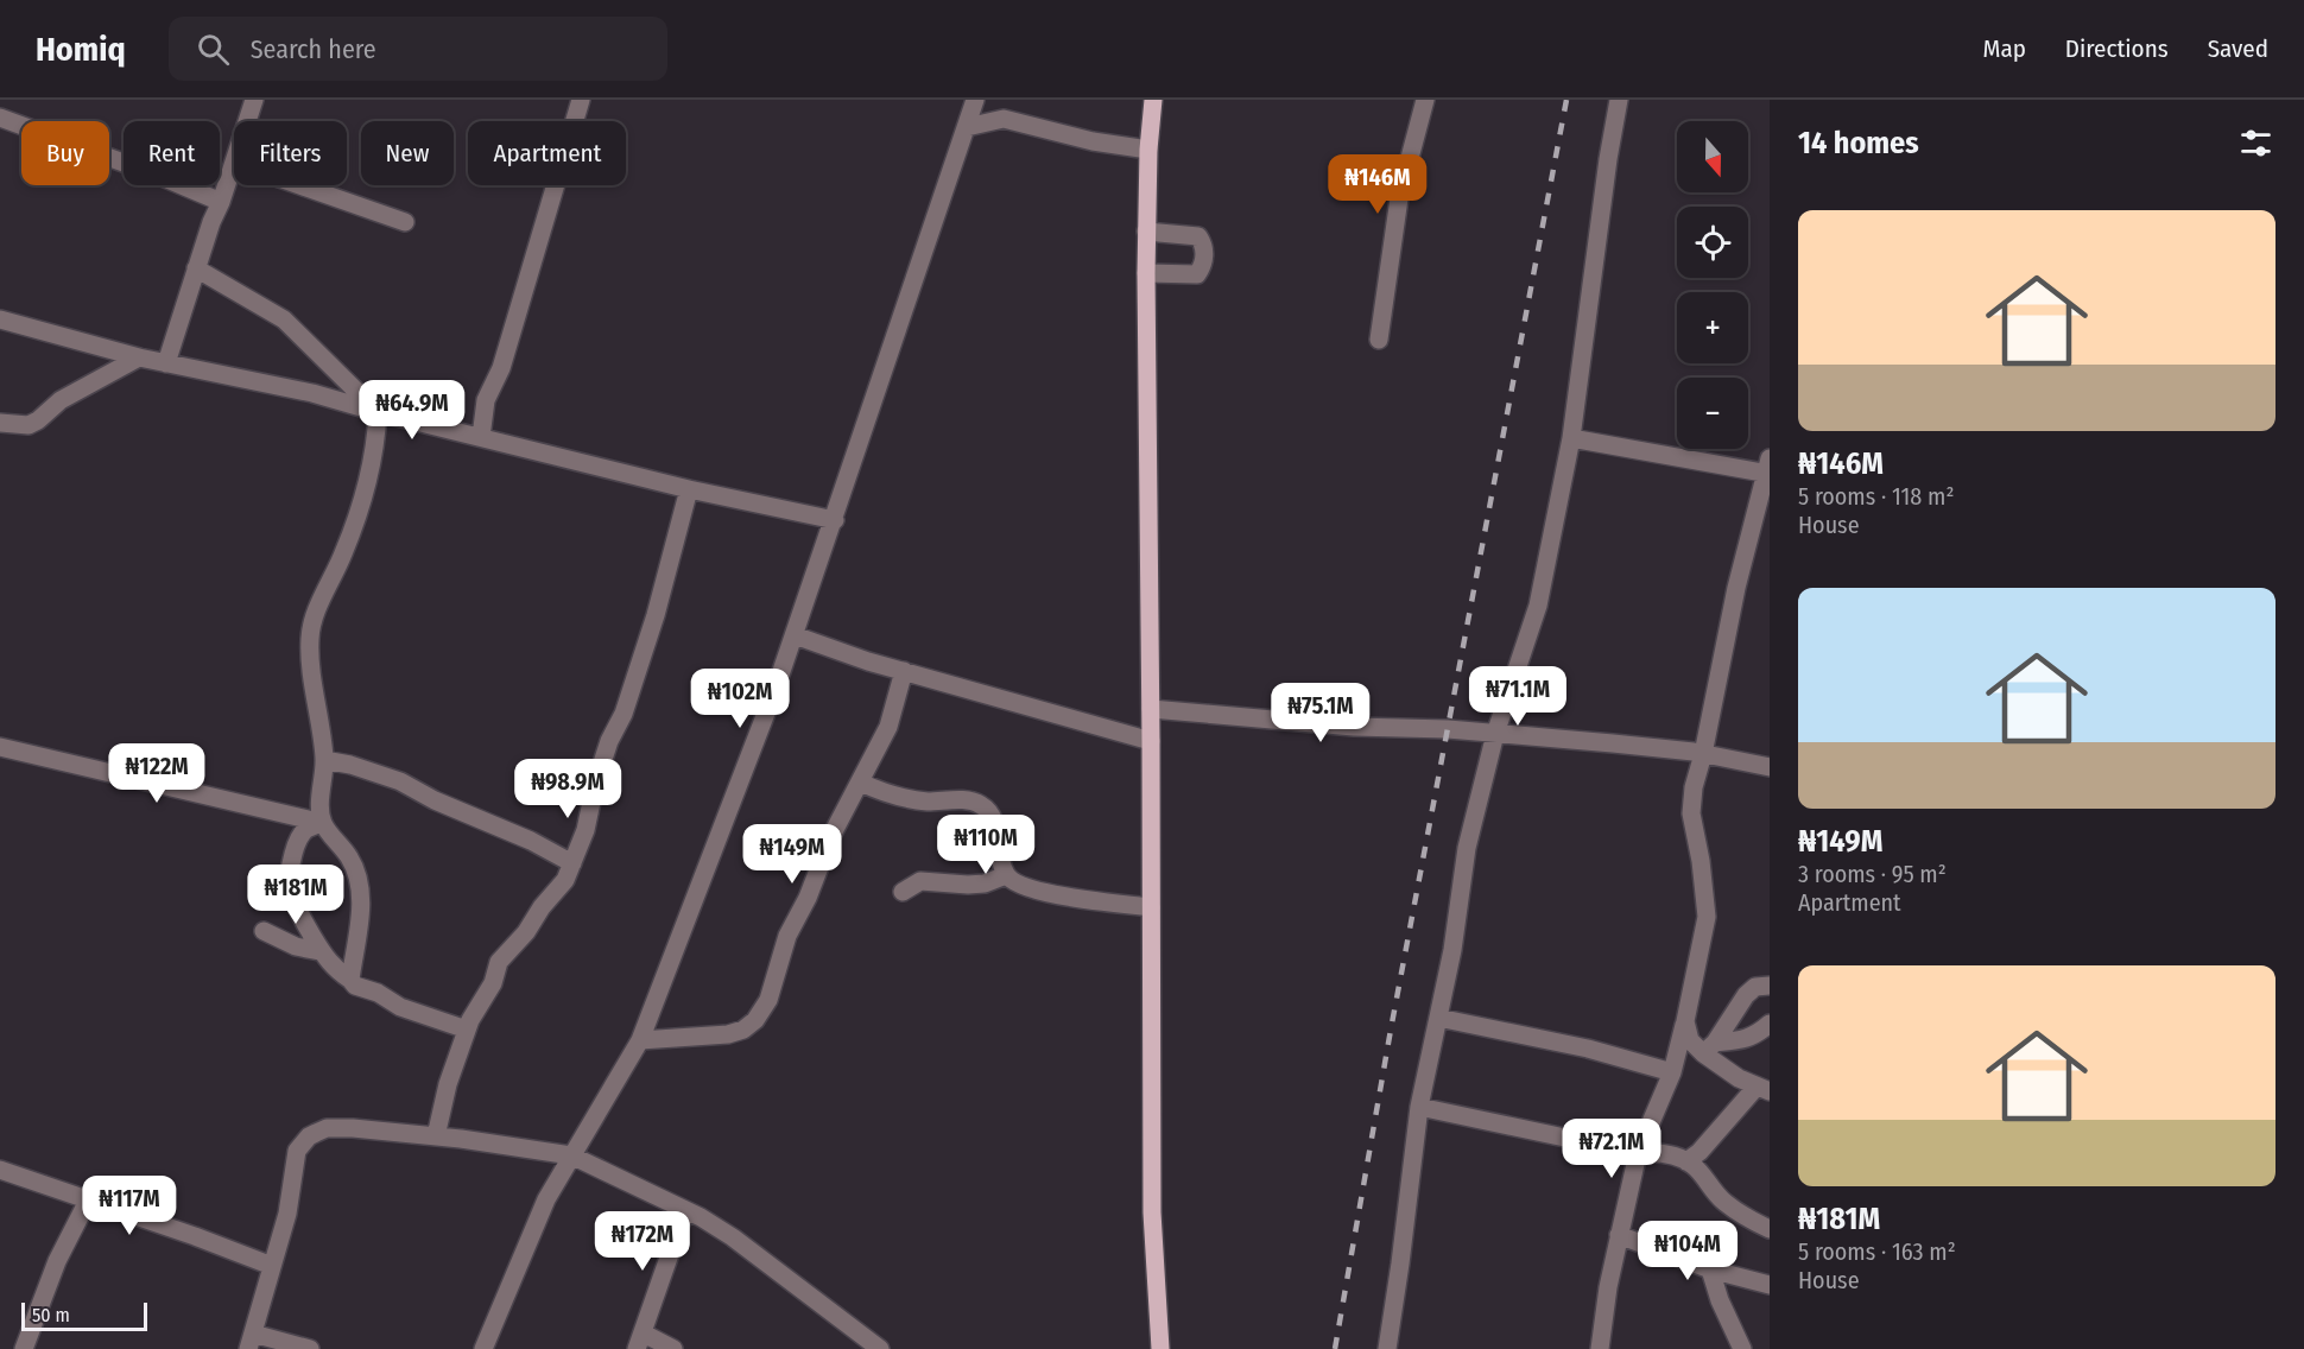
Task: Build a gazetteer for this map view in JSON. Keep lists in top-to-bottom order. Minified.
{"scale_bar":"50 m","north":"bottom","page":{"header":"Homiq","search":"Search here","nav":["Map","Directions","Saved"],"heading":"14 homes","map_buttons":["+","−"],"chip":["Buy","Rent","Filters","New","Apartment"],"price":["₦146M","₦64.9M","₦71.1M","₦102M","₦75.1M","₦122M","₦98.9M","₦110M","₦149M","₦181M","₦72.1M","₦117M","₦172M","₦104M"],"list":[{"name":"₦146M","note":"5 rooms · 118 m² · House"},{"name":"₦149M","note":"3 rooms · 95 m² · Apartment"},{"name":"₦181M","note":"5 rooms · 163 m² · House"}],"scale":"50 m"}}
